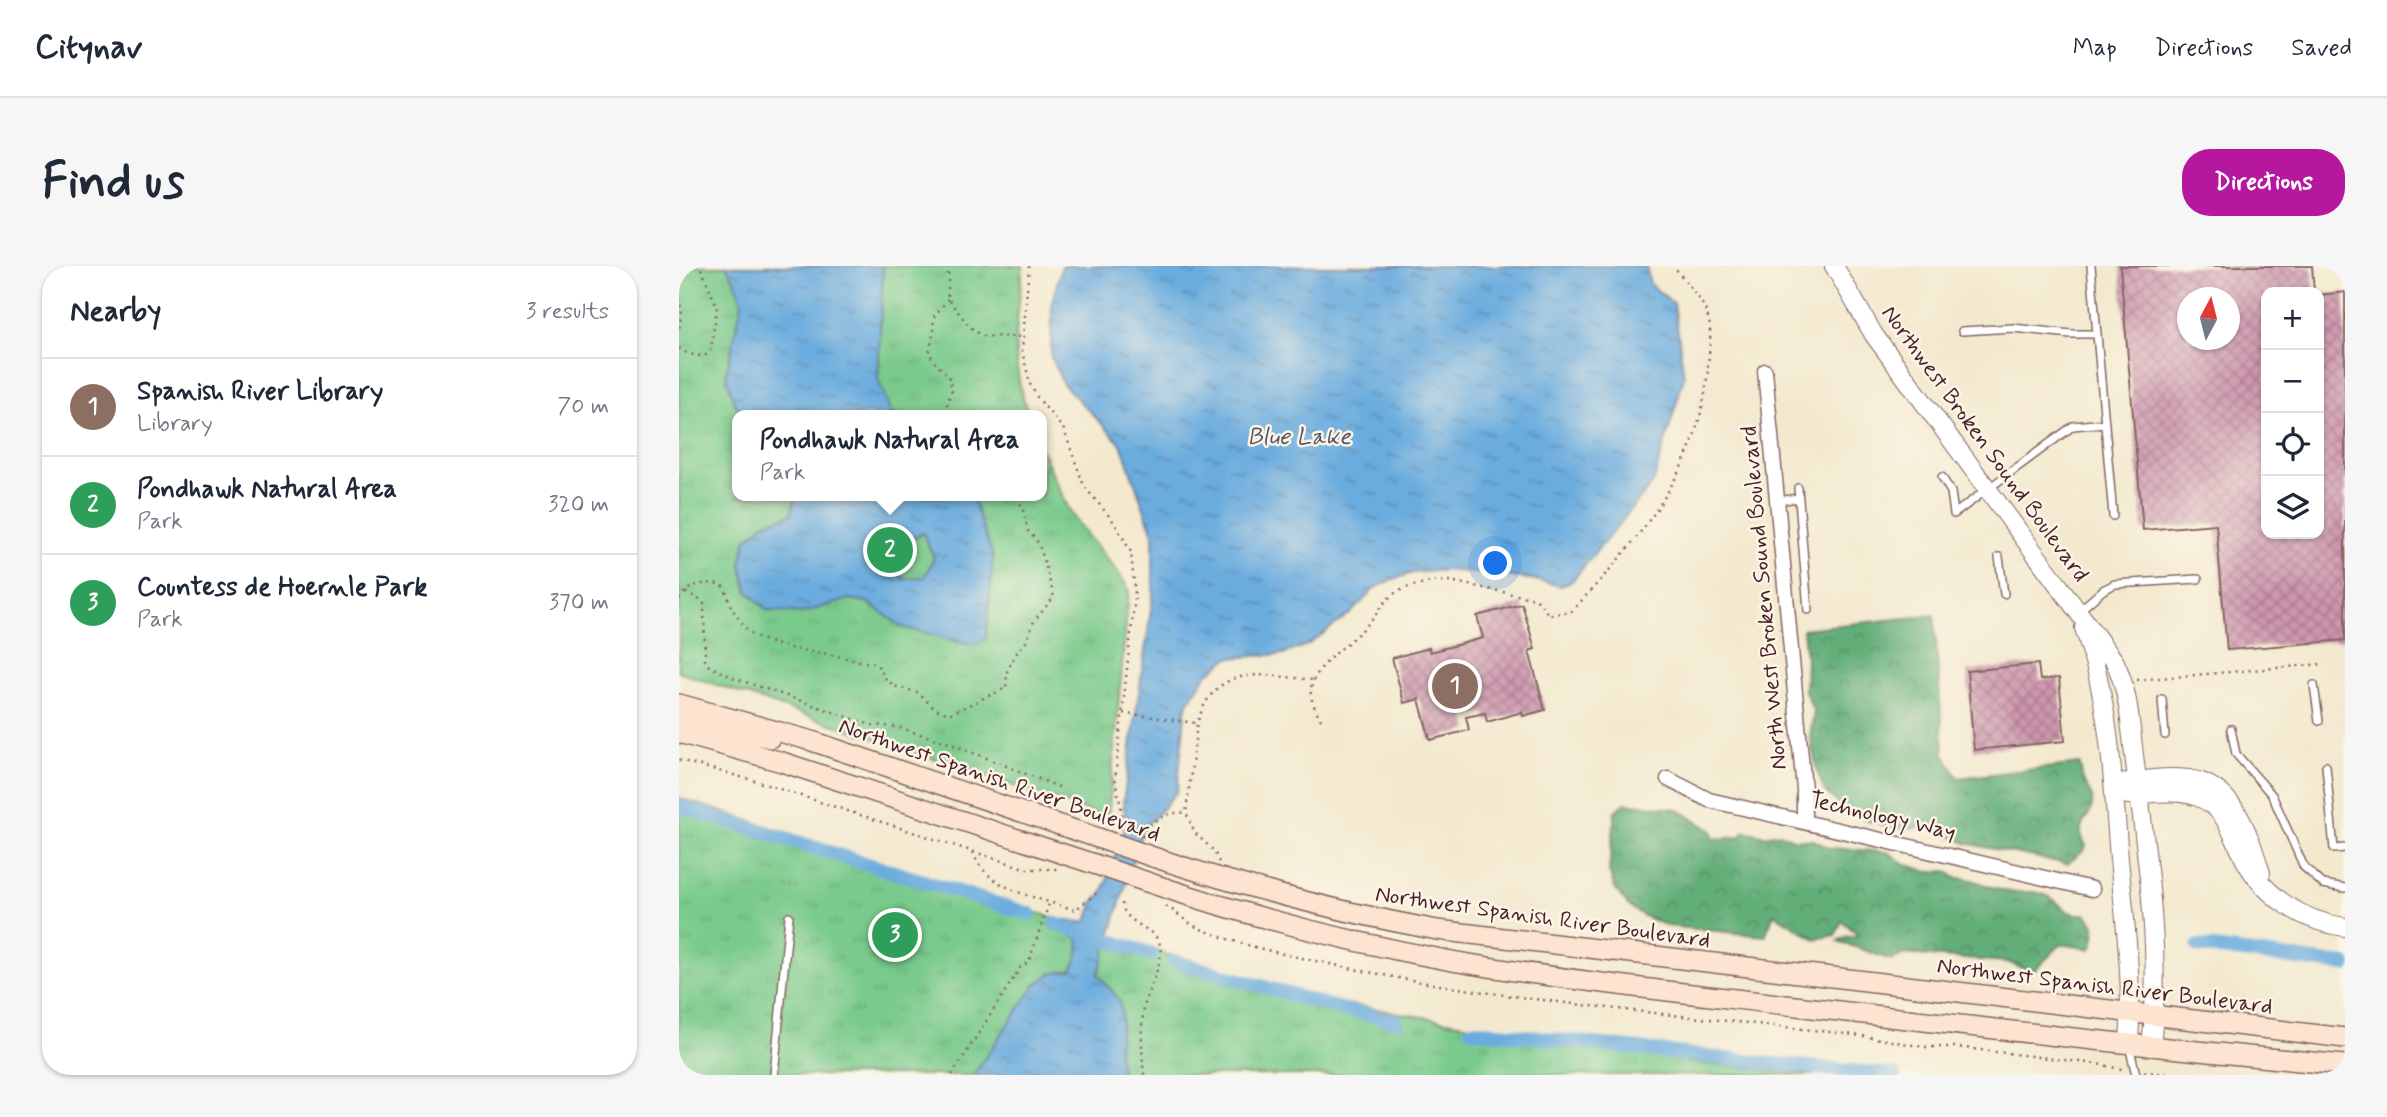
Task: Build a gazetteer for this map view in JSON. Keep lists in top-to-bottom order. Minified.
{"streets":{"main road":["Northwest Spanish River Boulevard"],"street":["Northwest Broken Sound Boulevard","North West Broken Sound Boulevard","Technology Way"]},"crossings":[["Northwest Broken Sound Boulevard","Northwest Spanish River Boulevard"],["North West Broken Sound Boulevard","Technology Way"]],"water":["Blue Lake"],"north":"top","page":{"header":"Citynav","nav":["Map","Directions","Saved"],"buttons":"Directions","title":"Find us","heading":["Nearby","3 results"],"map_buttons":["+","−"],"list":[{"mark":"1","name":"Spanish River Library","note":"Library","value":"70 m"},{"mark":"2","name":"Pondhawk Natural Area","note":"Park","value":"320 m"},{"mark":"3","name":"Countess de Hoernle Park","note":"Park","value":"370 m"}],"popup":["Pondhawk Natural Area","Park"],"pins":["2","1","3"]}}
